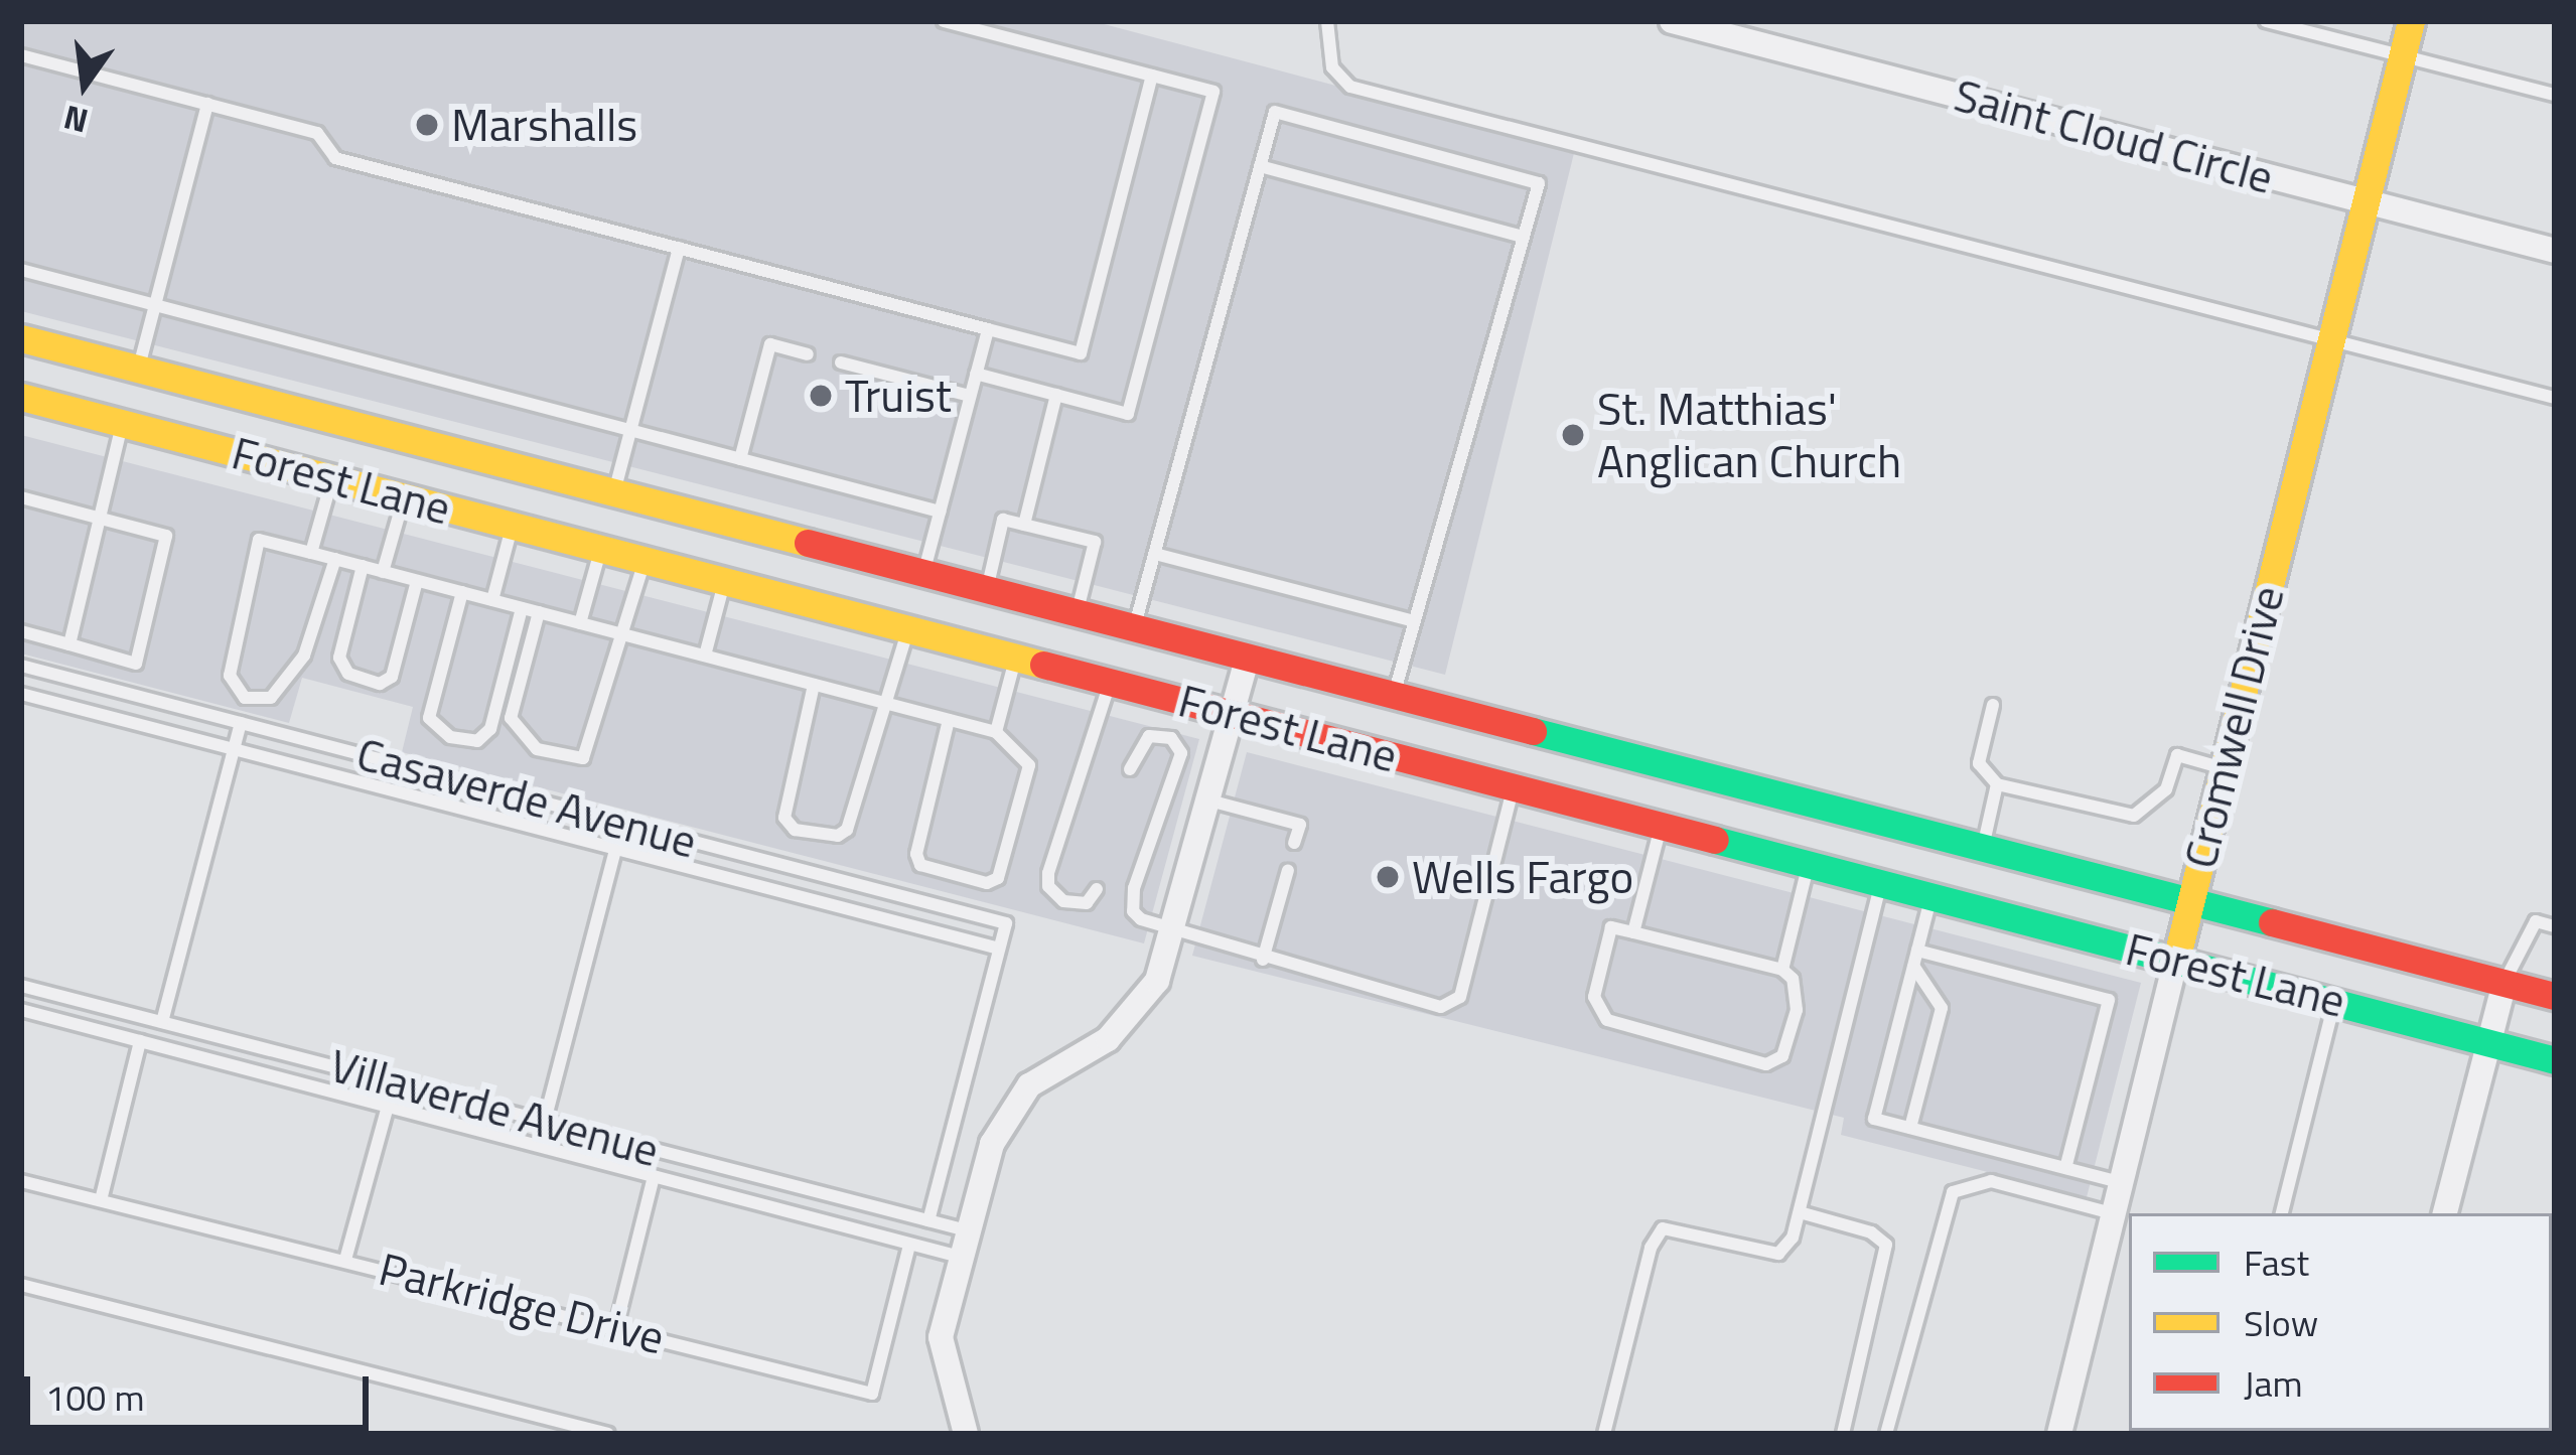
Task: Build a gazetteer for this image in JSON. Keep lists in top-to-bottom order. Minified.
{"streets":{"main road":["Forest Lane","Cromwell Drive"],"street":["Saint Cloud Circle"],"lane":["Casaverde Avenue","Villaverde Avenue","Parkridge Drive"]},"crossings":[["Saint Cloud Circle","Cromwell Drive"],["Forest Lane","Cromwell Drive"],["Casaverde Avenue","Villaverde Avenue"]],"places":["Marshalls","Truist","St. Matthias' Anglican Church","Wells Fargo"],"legend":["Fast","Slow","Jam"],"scale_bar":"100 m","north":"bottom"}
